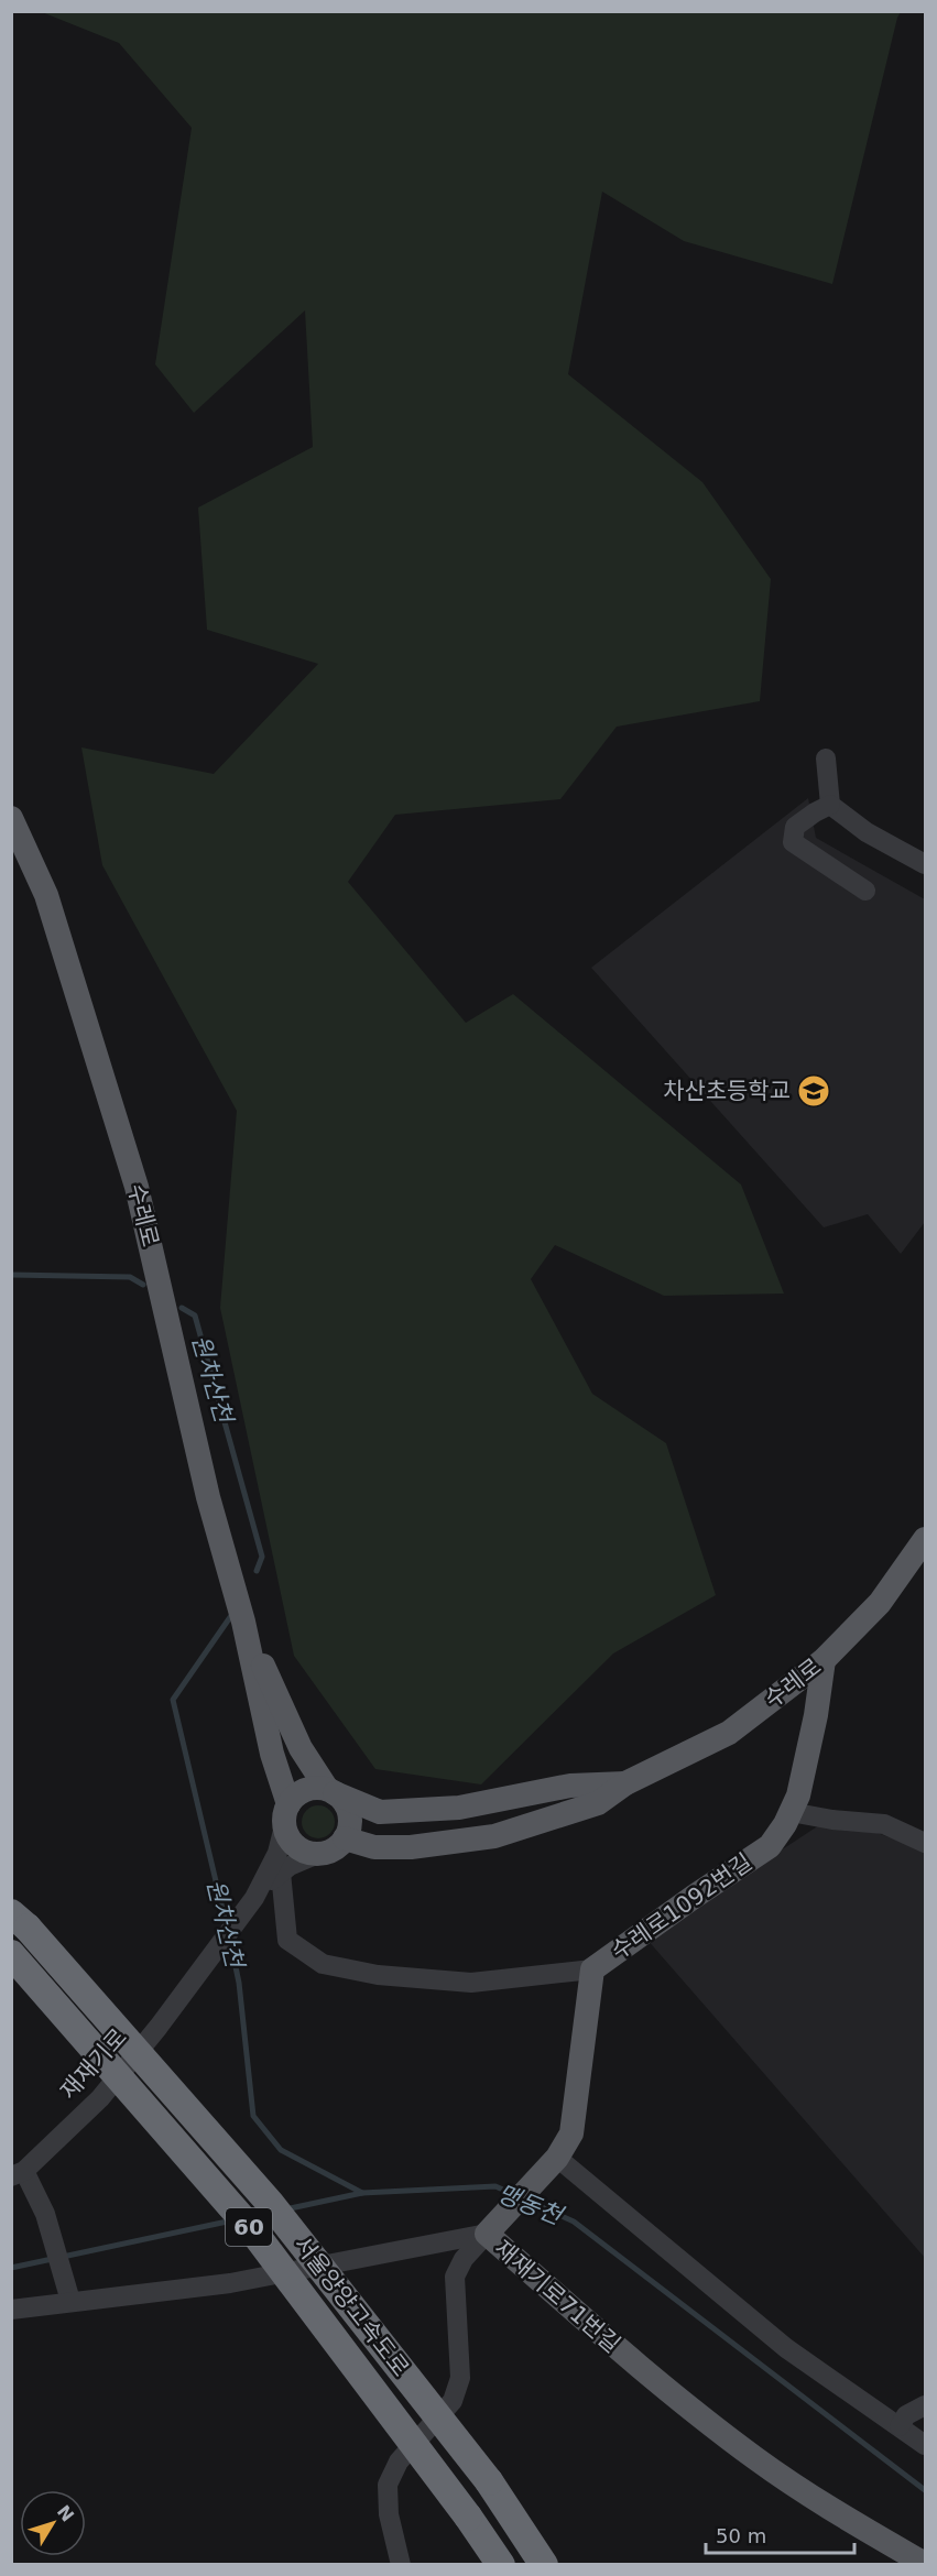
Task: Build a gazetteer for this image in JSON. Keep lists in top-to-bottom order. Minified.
{"streets":{"highway":["60","서울양양고속도로"],"main road":["수레로","수레로1092번길","재재기로71번길"],"street":["재재기로"]},"crossings":[["수레로","수레로1092번길"],["수레로1092번길","재재기로71번길"]],"water":["원차산천","맹동천"],"places":{"school or university":["차산초등학교"]},"scale_bar":"50 m","north":"top right"}
